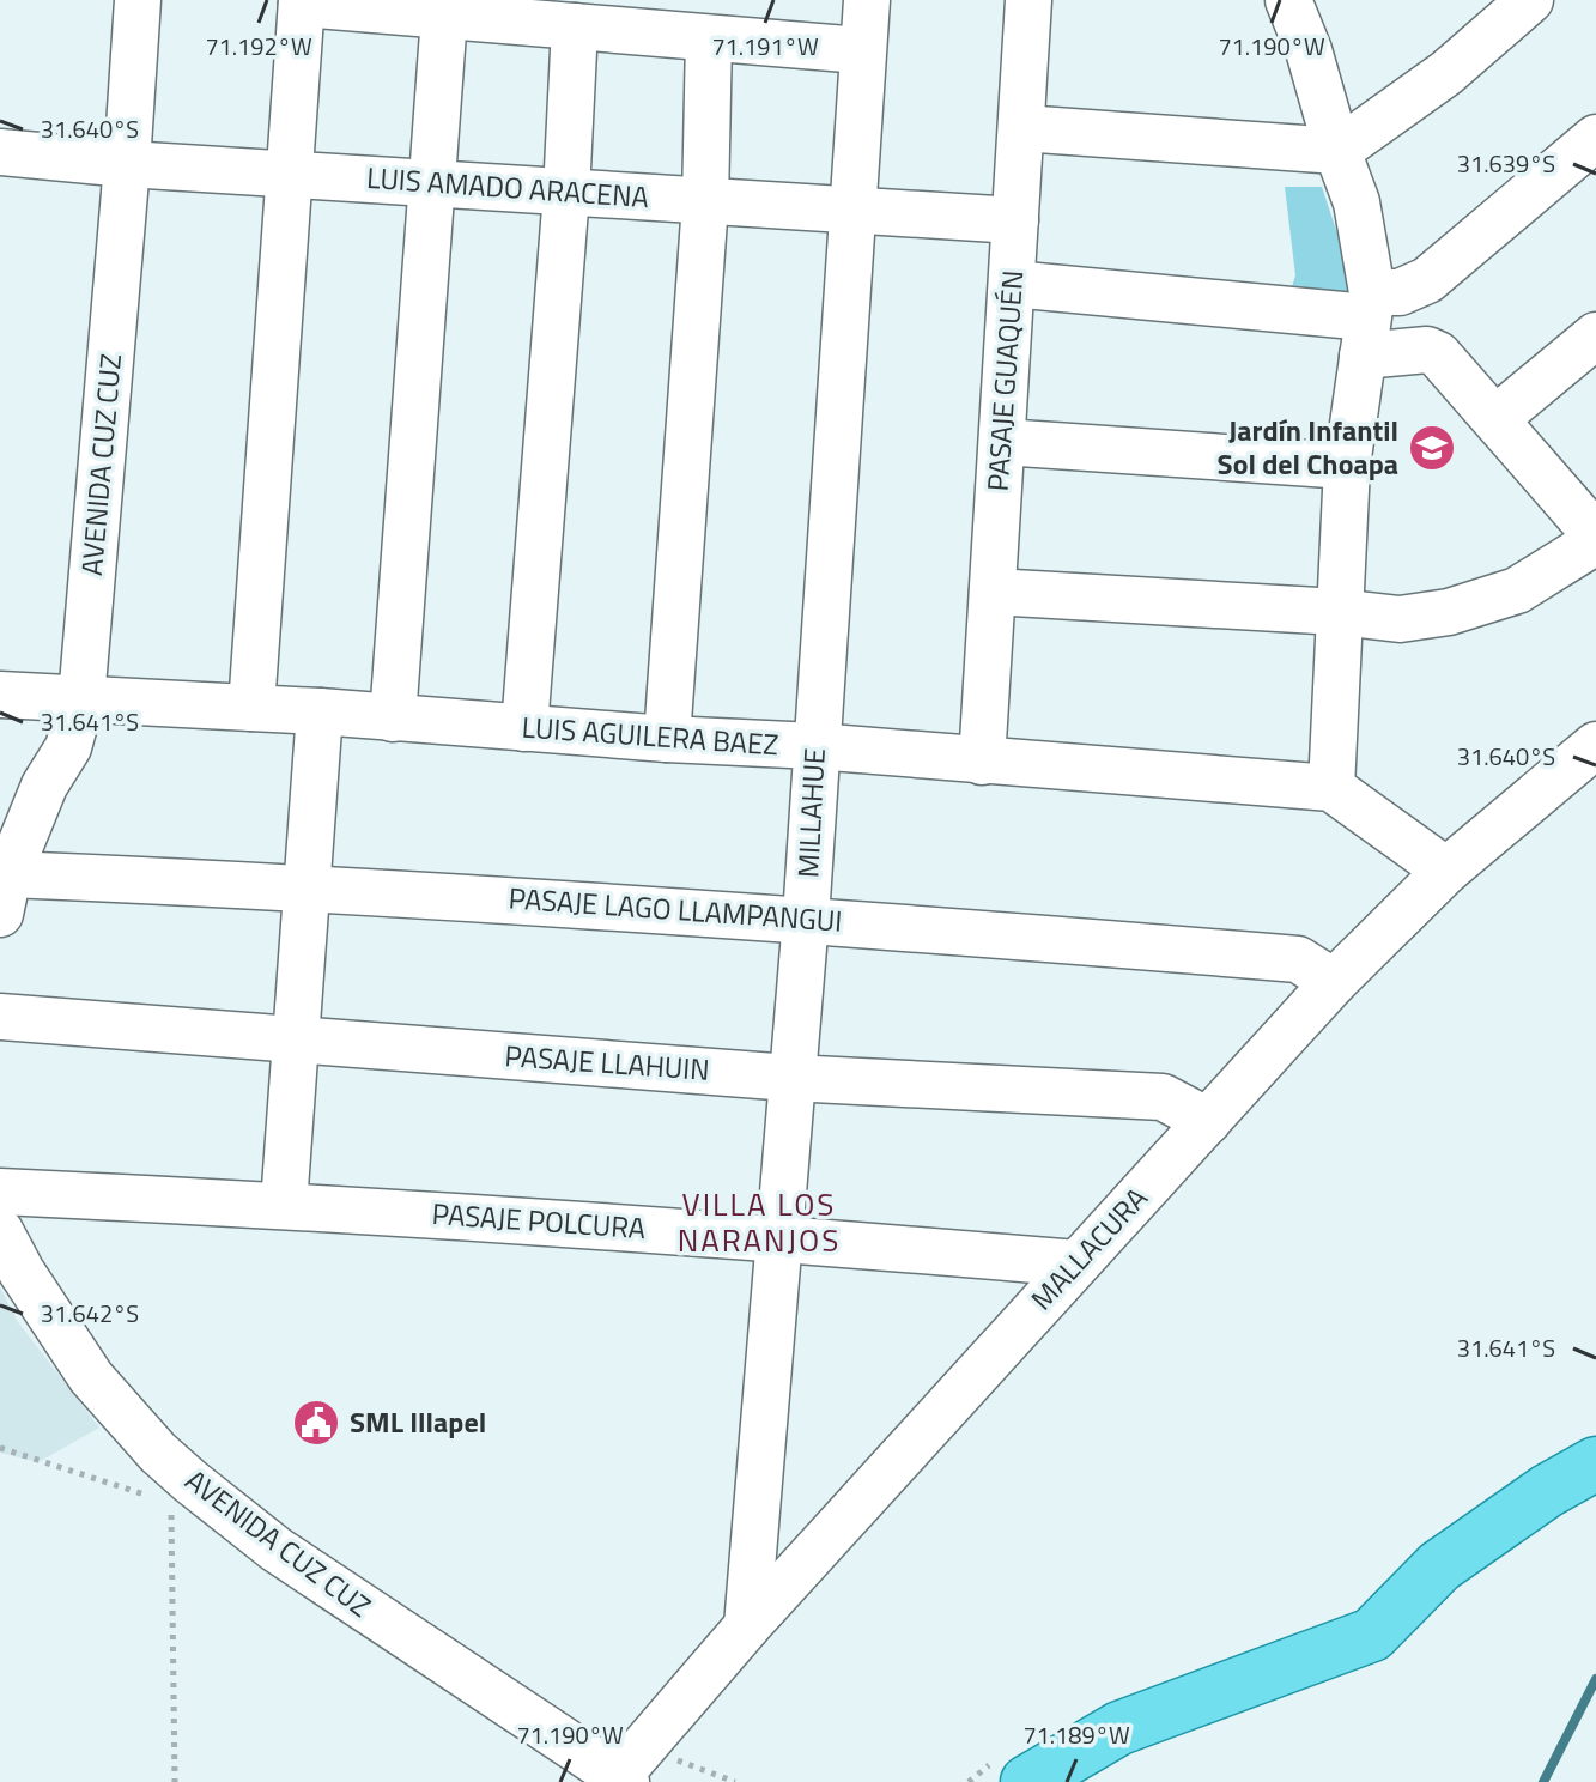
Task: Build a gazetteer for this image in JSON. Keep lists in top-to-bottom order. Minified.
{"streets":{"street":["LUIS AMADO ARACENA","PASAJE GUAQUÉN","AVENIDA CUZ CUZ","LUIS AGUILERA BAEZ","MILLAHUE","PASAJE LAGO LLAMPANGUI","PASAJE LLAHUIN","PASAJE POLCURA","MALLACURA"]},"crossings":[["LUIS AMADO ARACENA","PASAJE GUAQUÉN"],["LUIS AMADO ARACENA","AVENIDA CUZ CUZ"],["LUIS AMADO ARACENA","MILLAHUE"],["PASAJE GUAQUÉN","LUIS AGUILERA BAEZ"],["AVENIDA CUZ CUZ","LUIS AGUILERA BAEZ"],["AVENIDA CUZ CUZ","PASAJE LAGO LLAMPANGUI"],["AVENIDA CUZ CUZ","MALLACURA"],["LUIS AGUILERA BAEZ","MILLAHUE"],["MILLAHUE","PASAJE LAGO LLAMPANGUI"],["MILLAHUE","PASAJE LLAHUIN"],["MILLAHUE","PASAJE POLCURA"],["MILLAHUE","MALLACURA"],["PASAJE LAGO LLAMPANGUI","MALLACURA"],["PASAJE LLAHUIN","MALLACURA"],["PASAJE POLCURA","MALLACURA"]],"districts":["VILLA LOS NARANJOS"],"places":{"school or university":["Jardín Infantil Sol del Choapa"],"public building":["SML Illapel"]},"coordinates":["71.192°W","71.191°W","71.190°W","31.640°S","31.639°S","31.641°S","31.642°S","71.189°W"]}
